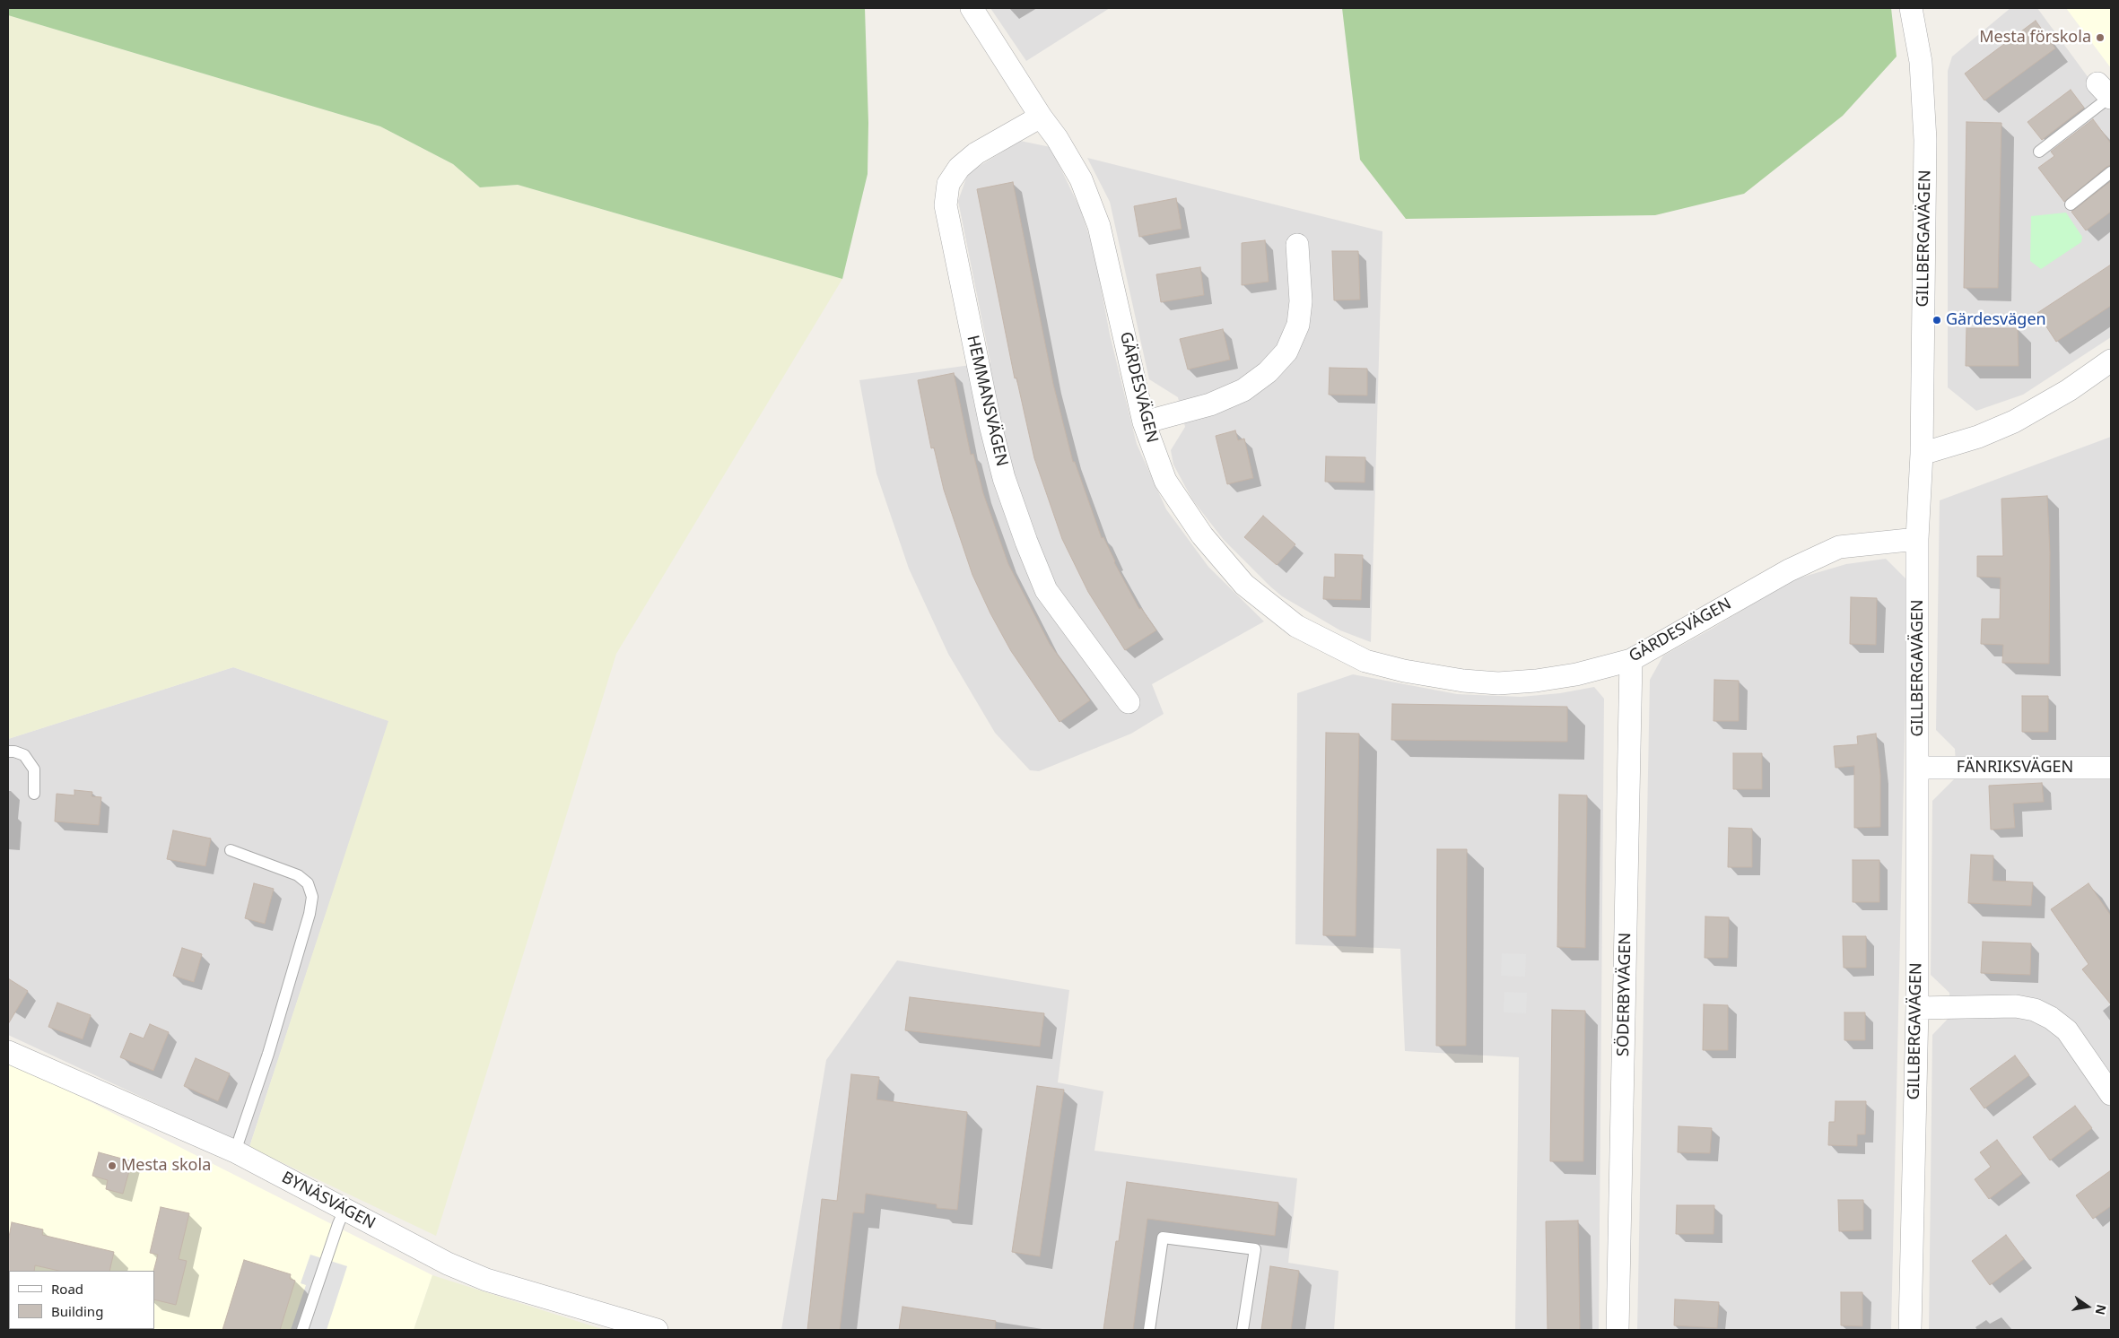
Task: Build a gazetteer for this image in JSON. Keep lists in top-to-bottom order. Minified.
{"streets":{"street":["GILLBERGAVÄGEN","GÄRDESVÄGEN","HEMMANSVÄGEN","FÄNRIKSVÄGEN","SÖDERBYVÄGEN","BYNÄSVÄGEN"]},"crossings":[["GILLBERGAVÄGEN","GÄRDESVÄGEN"],["GILLBERGAVÄGEN","FÄNRIKSVÄGEN"],["GÄRDESVÄGEN","HEMMANSVÄGEN"],["GÄRDESVÄGEN","SÖDERBYVÄGEN"]],"places":["Mesta förskola","Gärdesvägen","Mesta skola"],"legend":["Road","Building"],"north":"right"}
